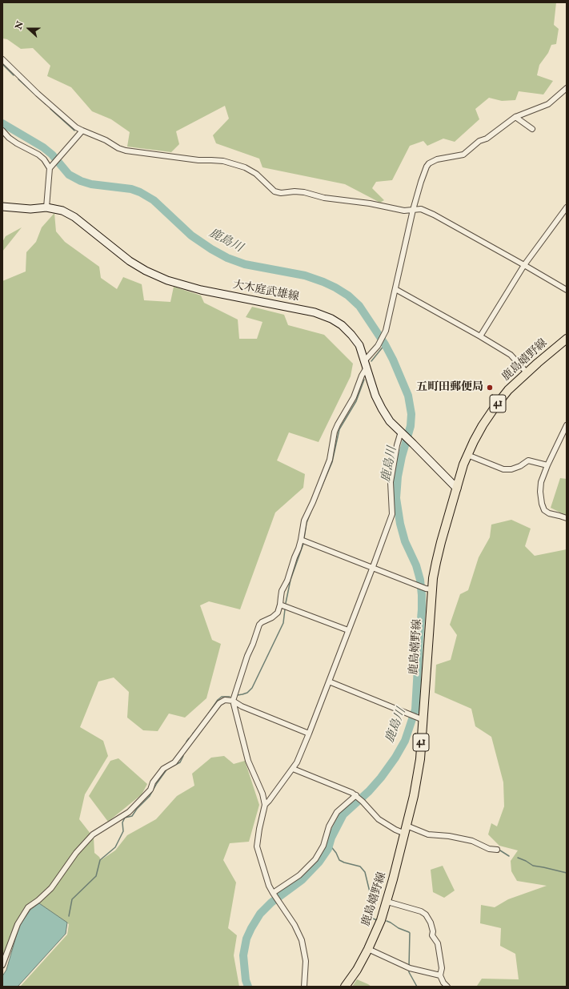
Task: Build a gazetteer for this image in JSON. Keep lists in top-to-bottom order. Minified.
{"streets":{"main road":["大木庭武雄線","鹿島嬉野線","41"]},"crossings":[["大木庭武雄線","鹿島嬉野線"]],"water":["鹿島川"],"places":["五町田郵便局"],"north":"left"}
